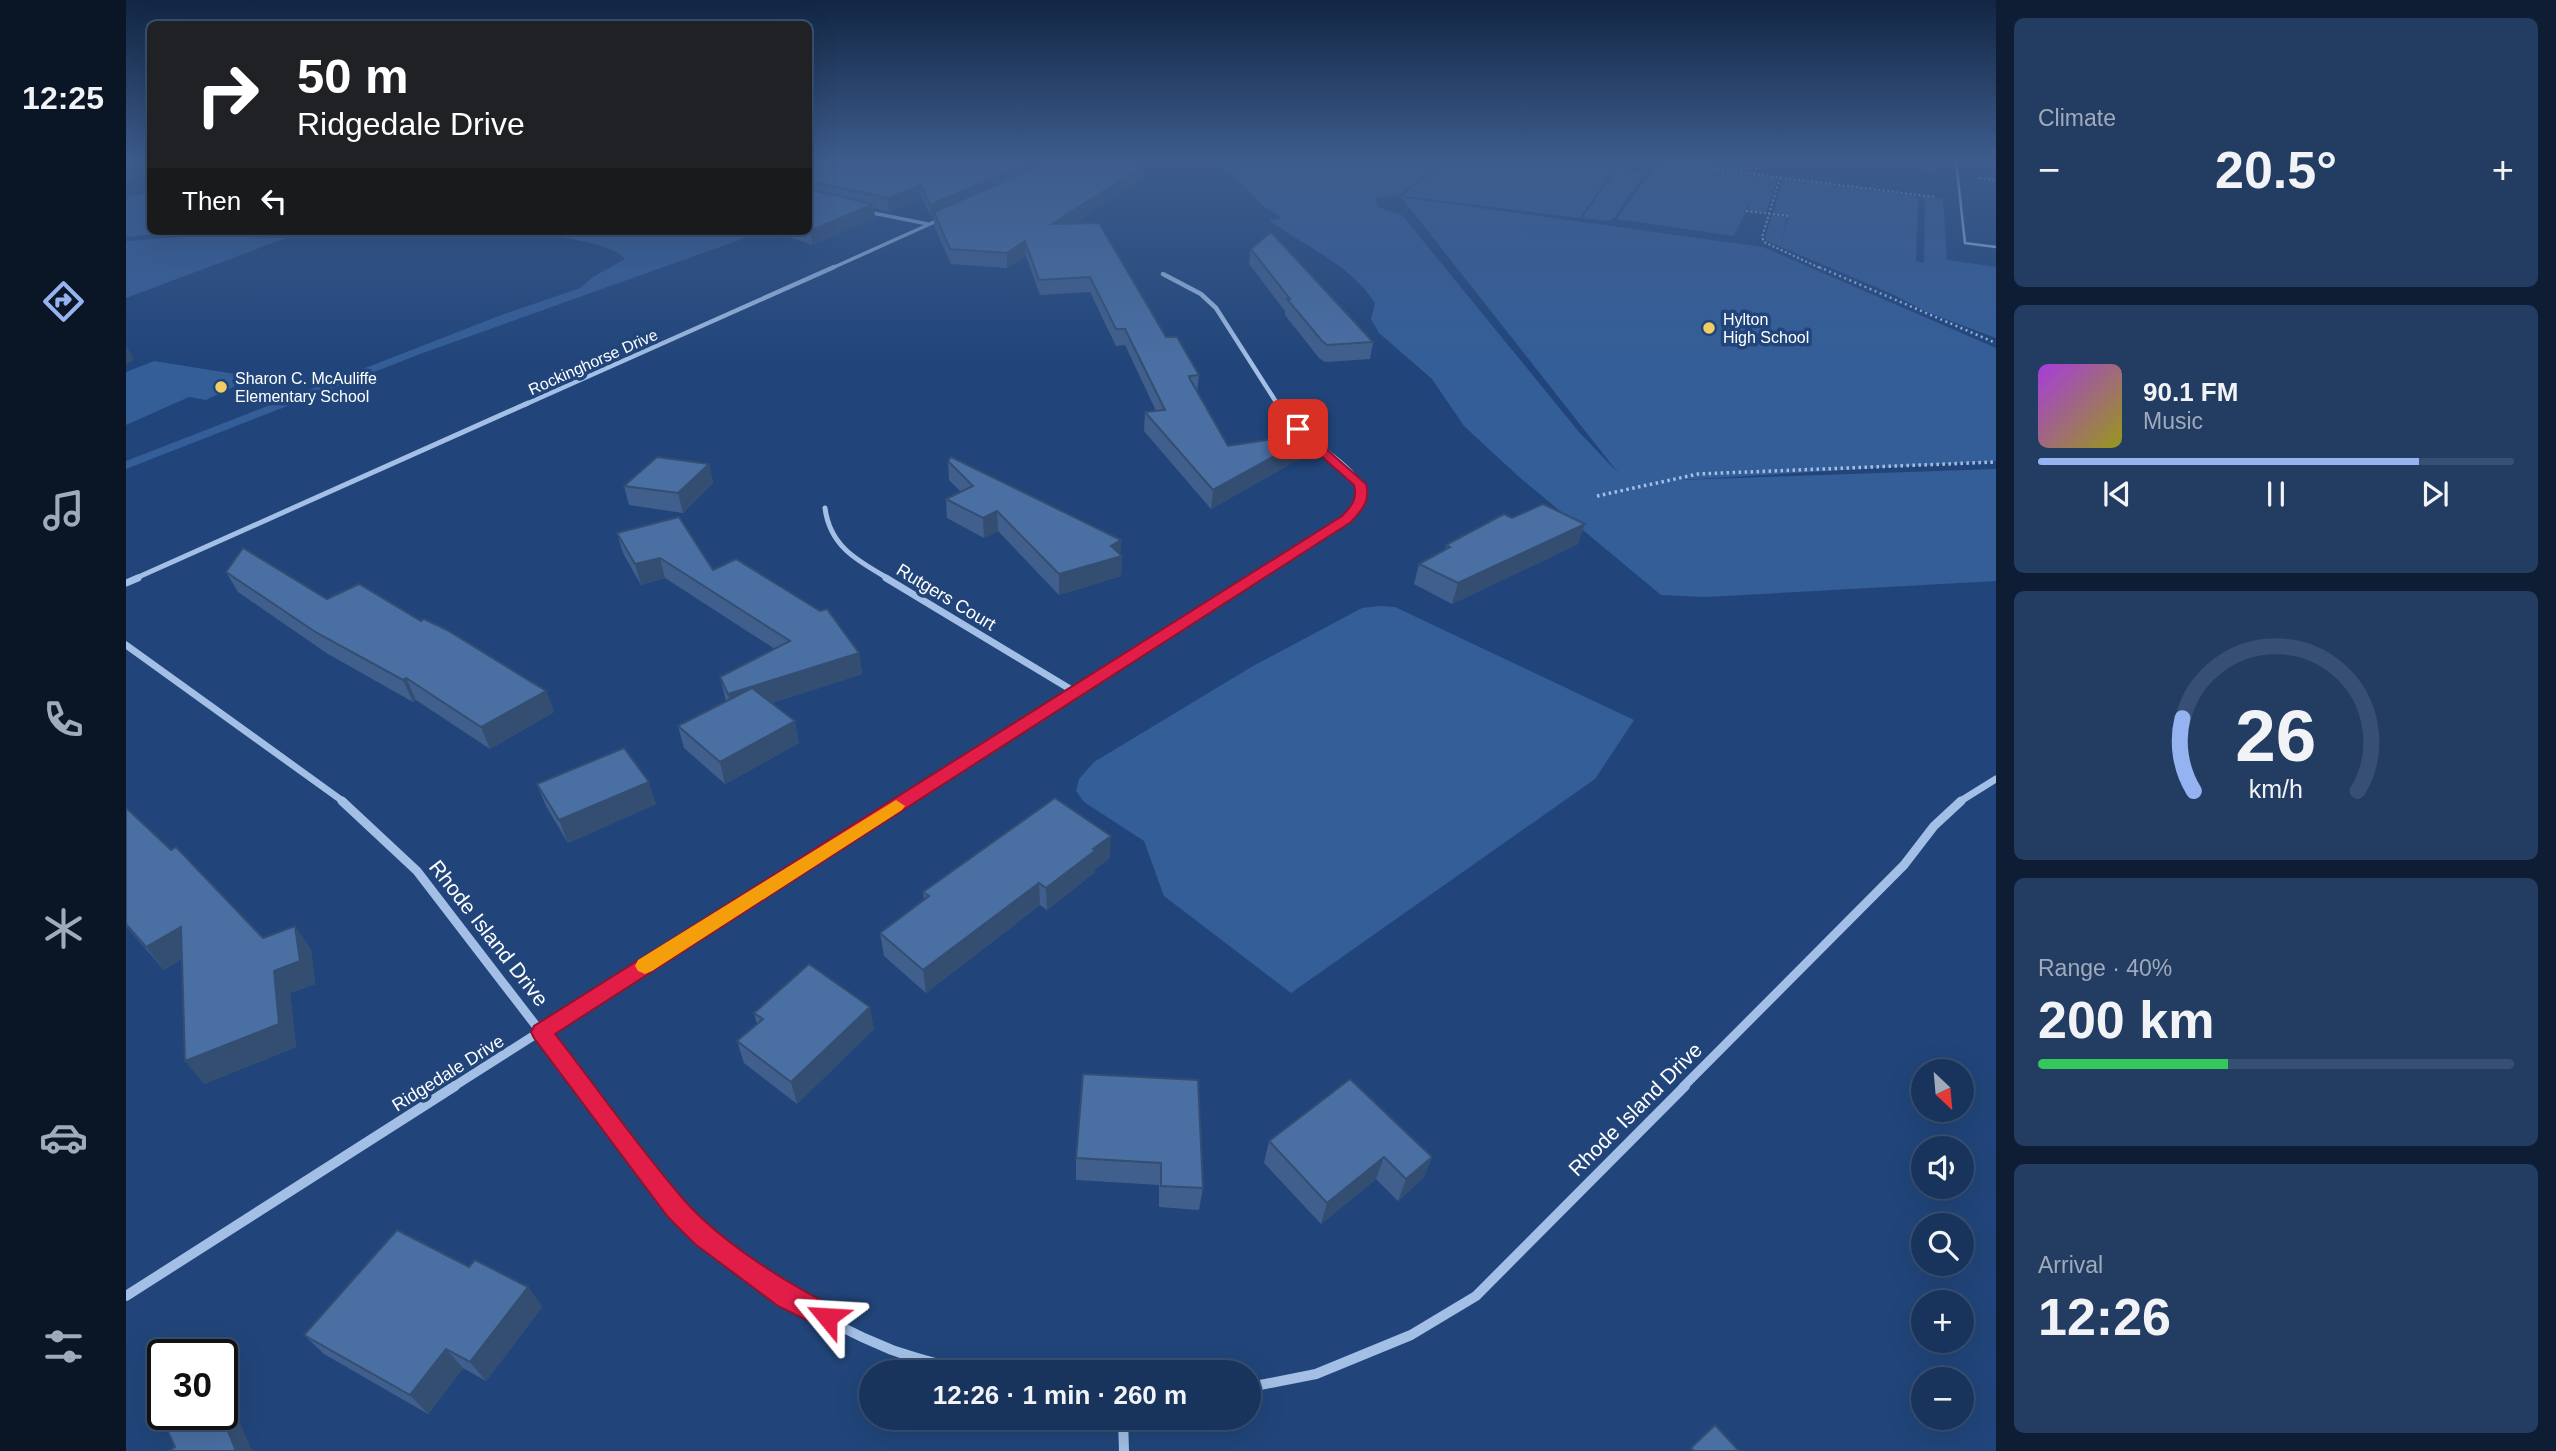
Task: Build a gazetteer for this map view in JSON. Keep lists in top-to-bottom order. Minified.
{"streets":{"street":["Rockinghorse Drive","Rutgers Court","Rhode Island Drive","Ridgedale Drive"]},"crossings":[["Rutgers Court","Ridgedale Drive"],["Rhode Island Drive","Ridgedale Drive"]],"places":["Hylton High School","Sharon C. McAuliffe Elementary School"],"north":"bottom right","page":{"tabs":"12:25","tile":["Climate",["Range · 40%","200 km"],["Arrival","12:26"]],"turn":["50 m","Ridgedale Drive"],"heat":["−","20.5°","+"],"then":"Then","song":["90.1 FM","Music"],"map_buttons":["+","−"],"limit":"30","trip":"12:26 · 1 min · 260 m","gauge":["26","km/h"]}}
